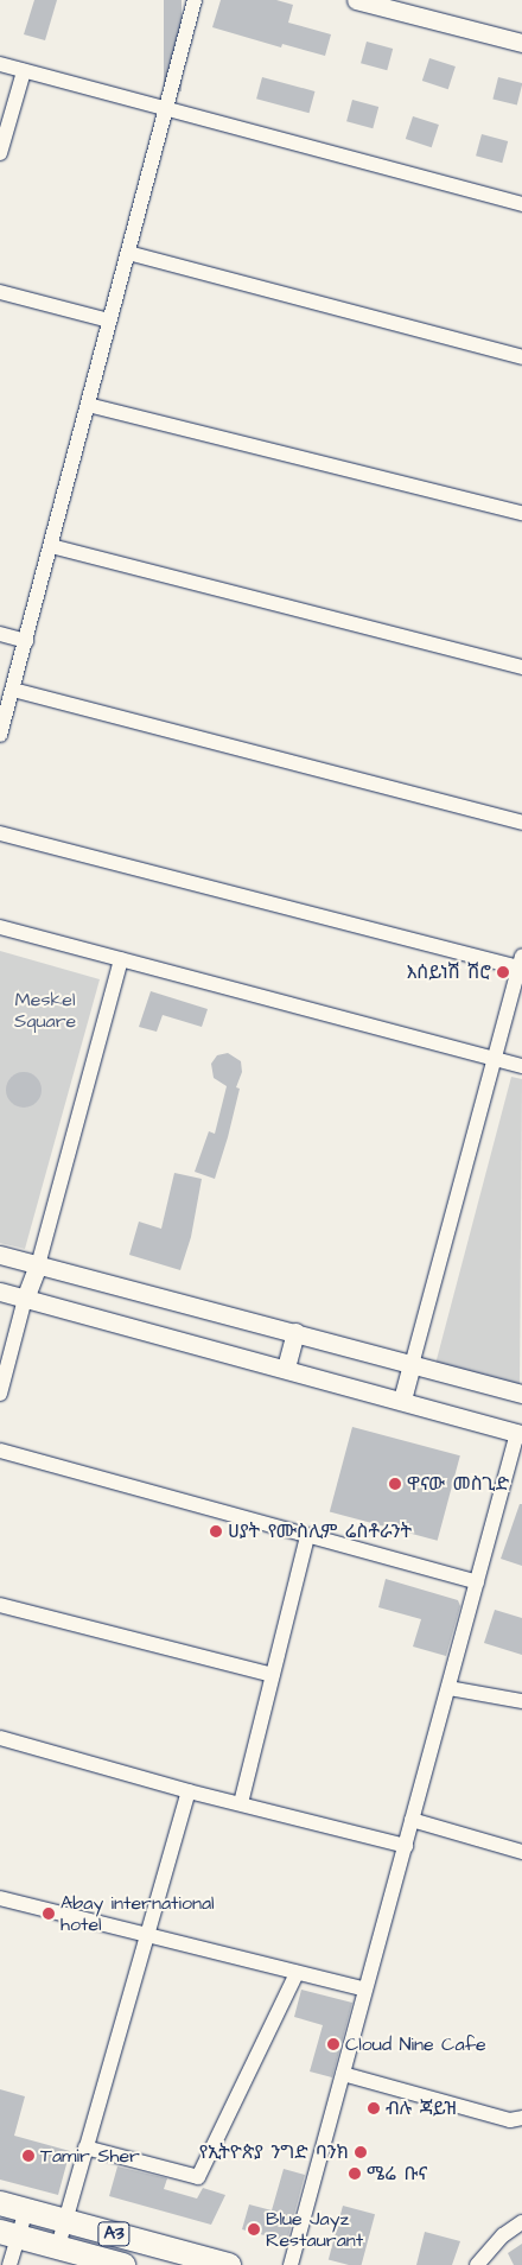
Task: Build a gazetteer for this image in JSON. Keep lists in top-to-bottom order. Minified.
{"streets":{"highway":["A3"]},"parks":["Meskel Square"],"places":["እሰይነሽ ሽሮ","ዋናው መስጊድ","ሀያት የሙስሊም ሬስቶራንት","Abay international hotel","Cloud Nine Cafe","ብሉ ጃይዝ","የኢትዮጵያ ንግድ ባንክ","Tamir Sher","ሜሬ ቡና","Blue Jayz Restaurant"]}
